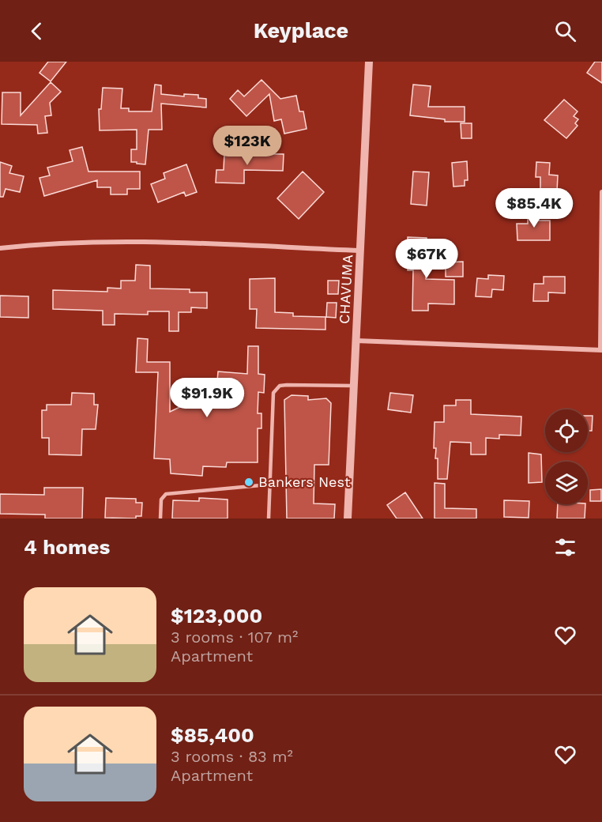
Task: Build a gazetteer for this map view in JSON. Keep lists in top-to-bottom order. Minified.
{"streets":{"street":["CHAVUMA"]},"places":["Bankers Nest"],"page":{"header":"Keyplace","price":["$123K","$85.4K","$67K","$91.9K"],"heading":"4 homes","list":[{"name":"$123,000","note":"3 rooms · 107 m² · Apartment"},{"name":"$85,400","note":"3 rooms · 83 m² · Apartment"}]}}
